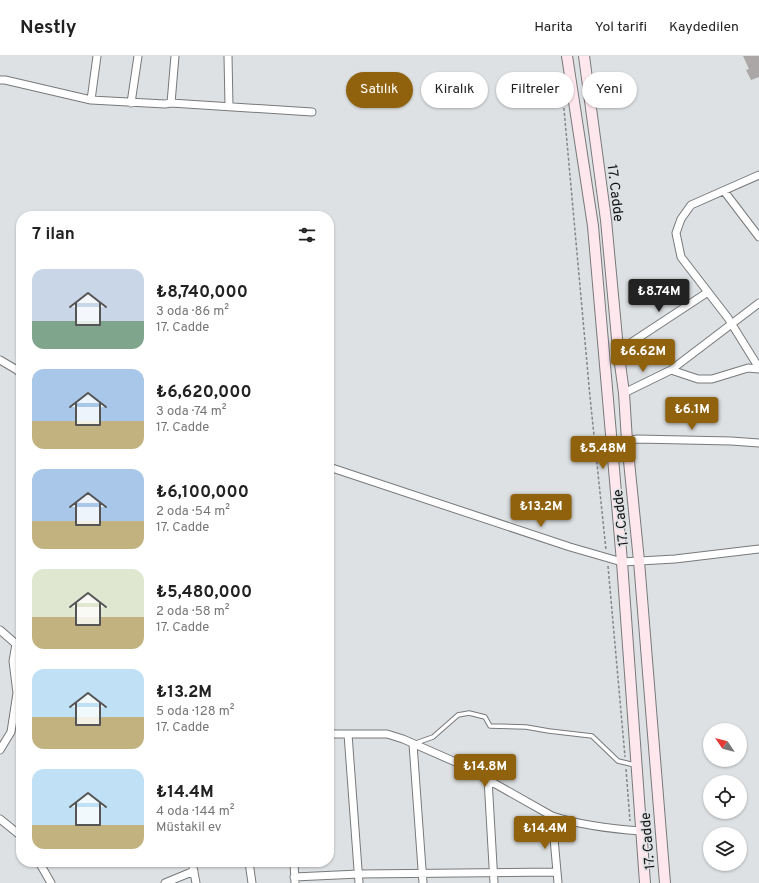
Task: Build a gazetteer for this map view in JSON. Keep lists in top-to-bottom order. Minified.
{"streets":{"street":["17. Cadde"]},"north":"top left","page":{"header":"Nestly","nav":["Harita","Yol tarifi","Kaydedilen"],"chip":["Satılık","Kiralık","Filtreler","Yeni"],"heading":"7 ilan","list":[{"name":"₺8,740,000","note":"3 oda · 86 m² · 17. Cadde"},{"name":"₺6,620,000","note":"3 oda · 74 m² · 17. Cadde"},{"name":"₺6,100,000","note":"2 oda · 54 m² · 17. Cadde"},{"name":"₺5,480,000","note":"2 oda · 58 m² · 17. Cadde"},{"name":"₺13.2M","note":"5 oda · 128 m² · 17. Cadde"},{"name":"₺14.4M","note":"4 oda · 144 m² · Müstakil ev"}],"price":["₺8.74M","₺6.62M","₺6.1M","₺5.48M","₺13.2M","₺14.8M","₺14.4M"]}}
